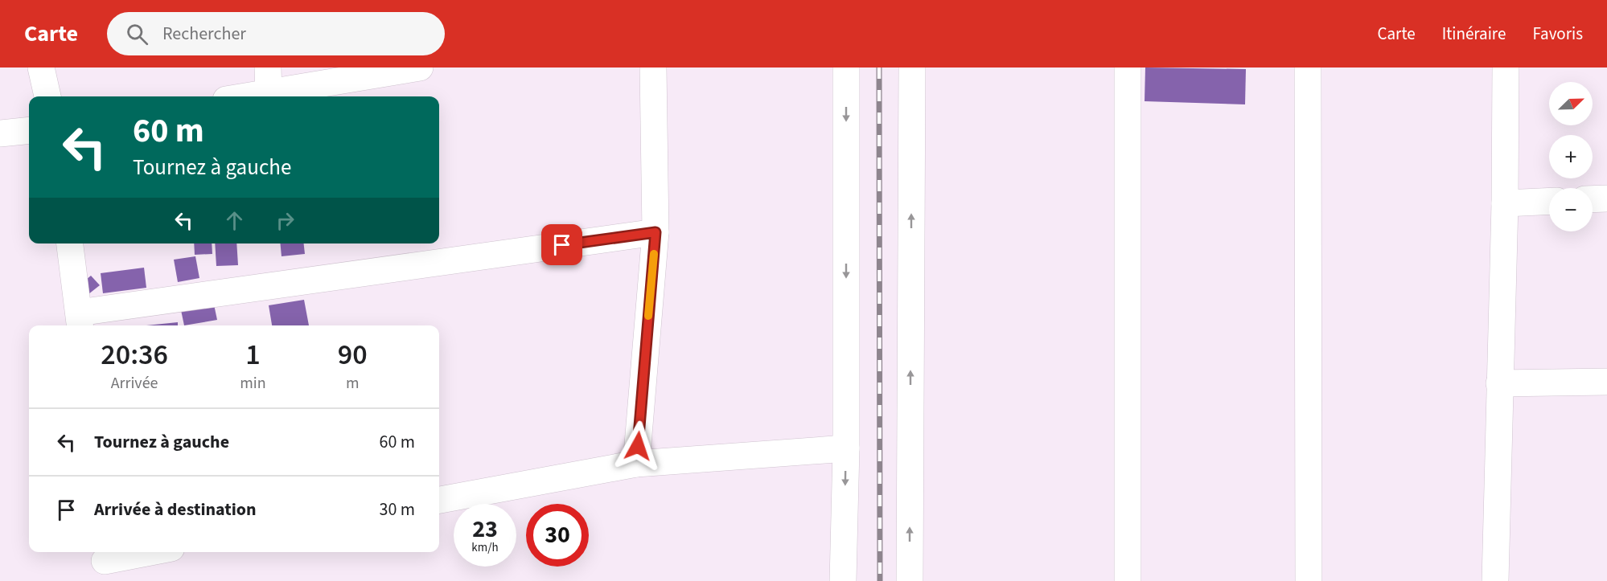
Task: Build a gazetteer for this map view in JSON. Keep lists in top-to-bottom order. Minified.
{"north":"top right","page":{"header":"Carte","search":"Rechercher","nav":["Carte","Itinéraire","Favoris"],"map_buttons":["+","−"],"turn":["60 m","Tournez à gauche"],"eta":["20:36","Arrivée","1","min","90","m"],"list":[{"name":"Tournez à gauche","value":"60 m"},{"name":"Arrivée à destination","value":"30 m"}],"speed":"23 km/h","limit":"30"}}
